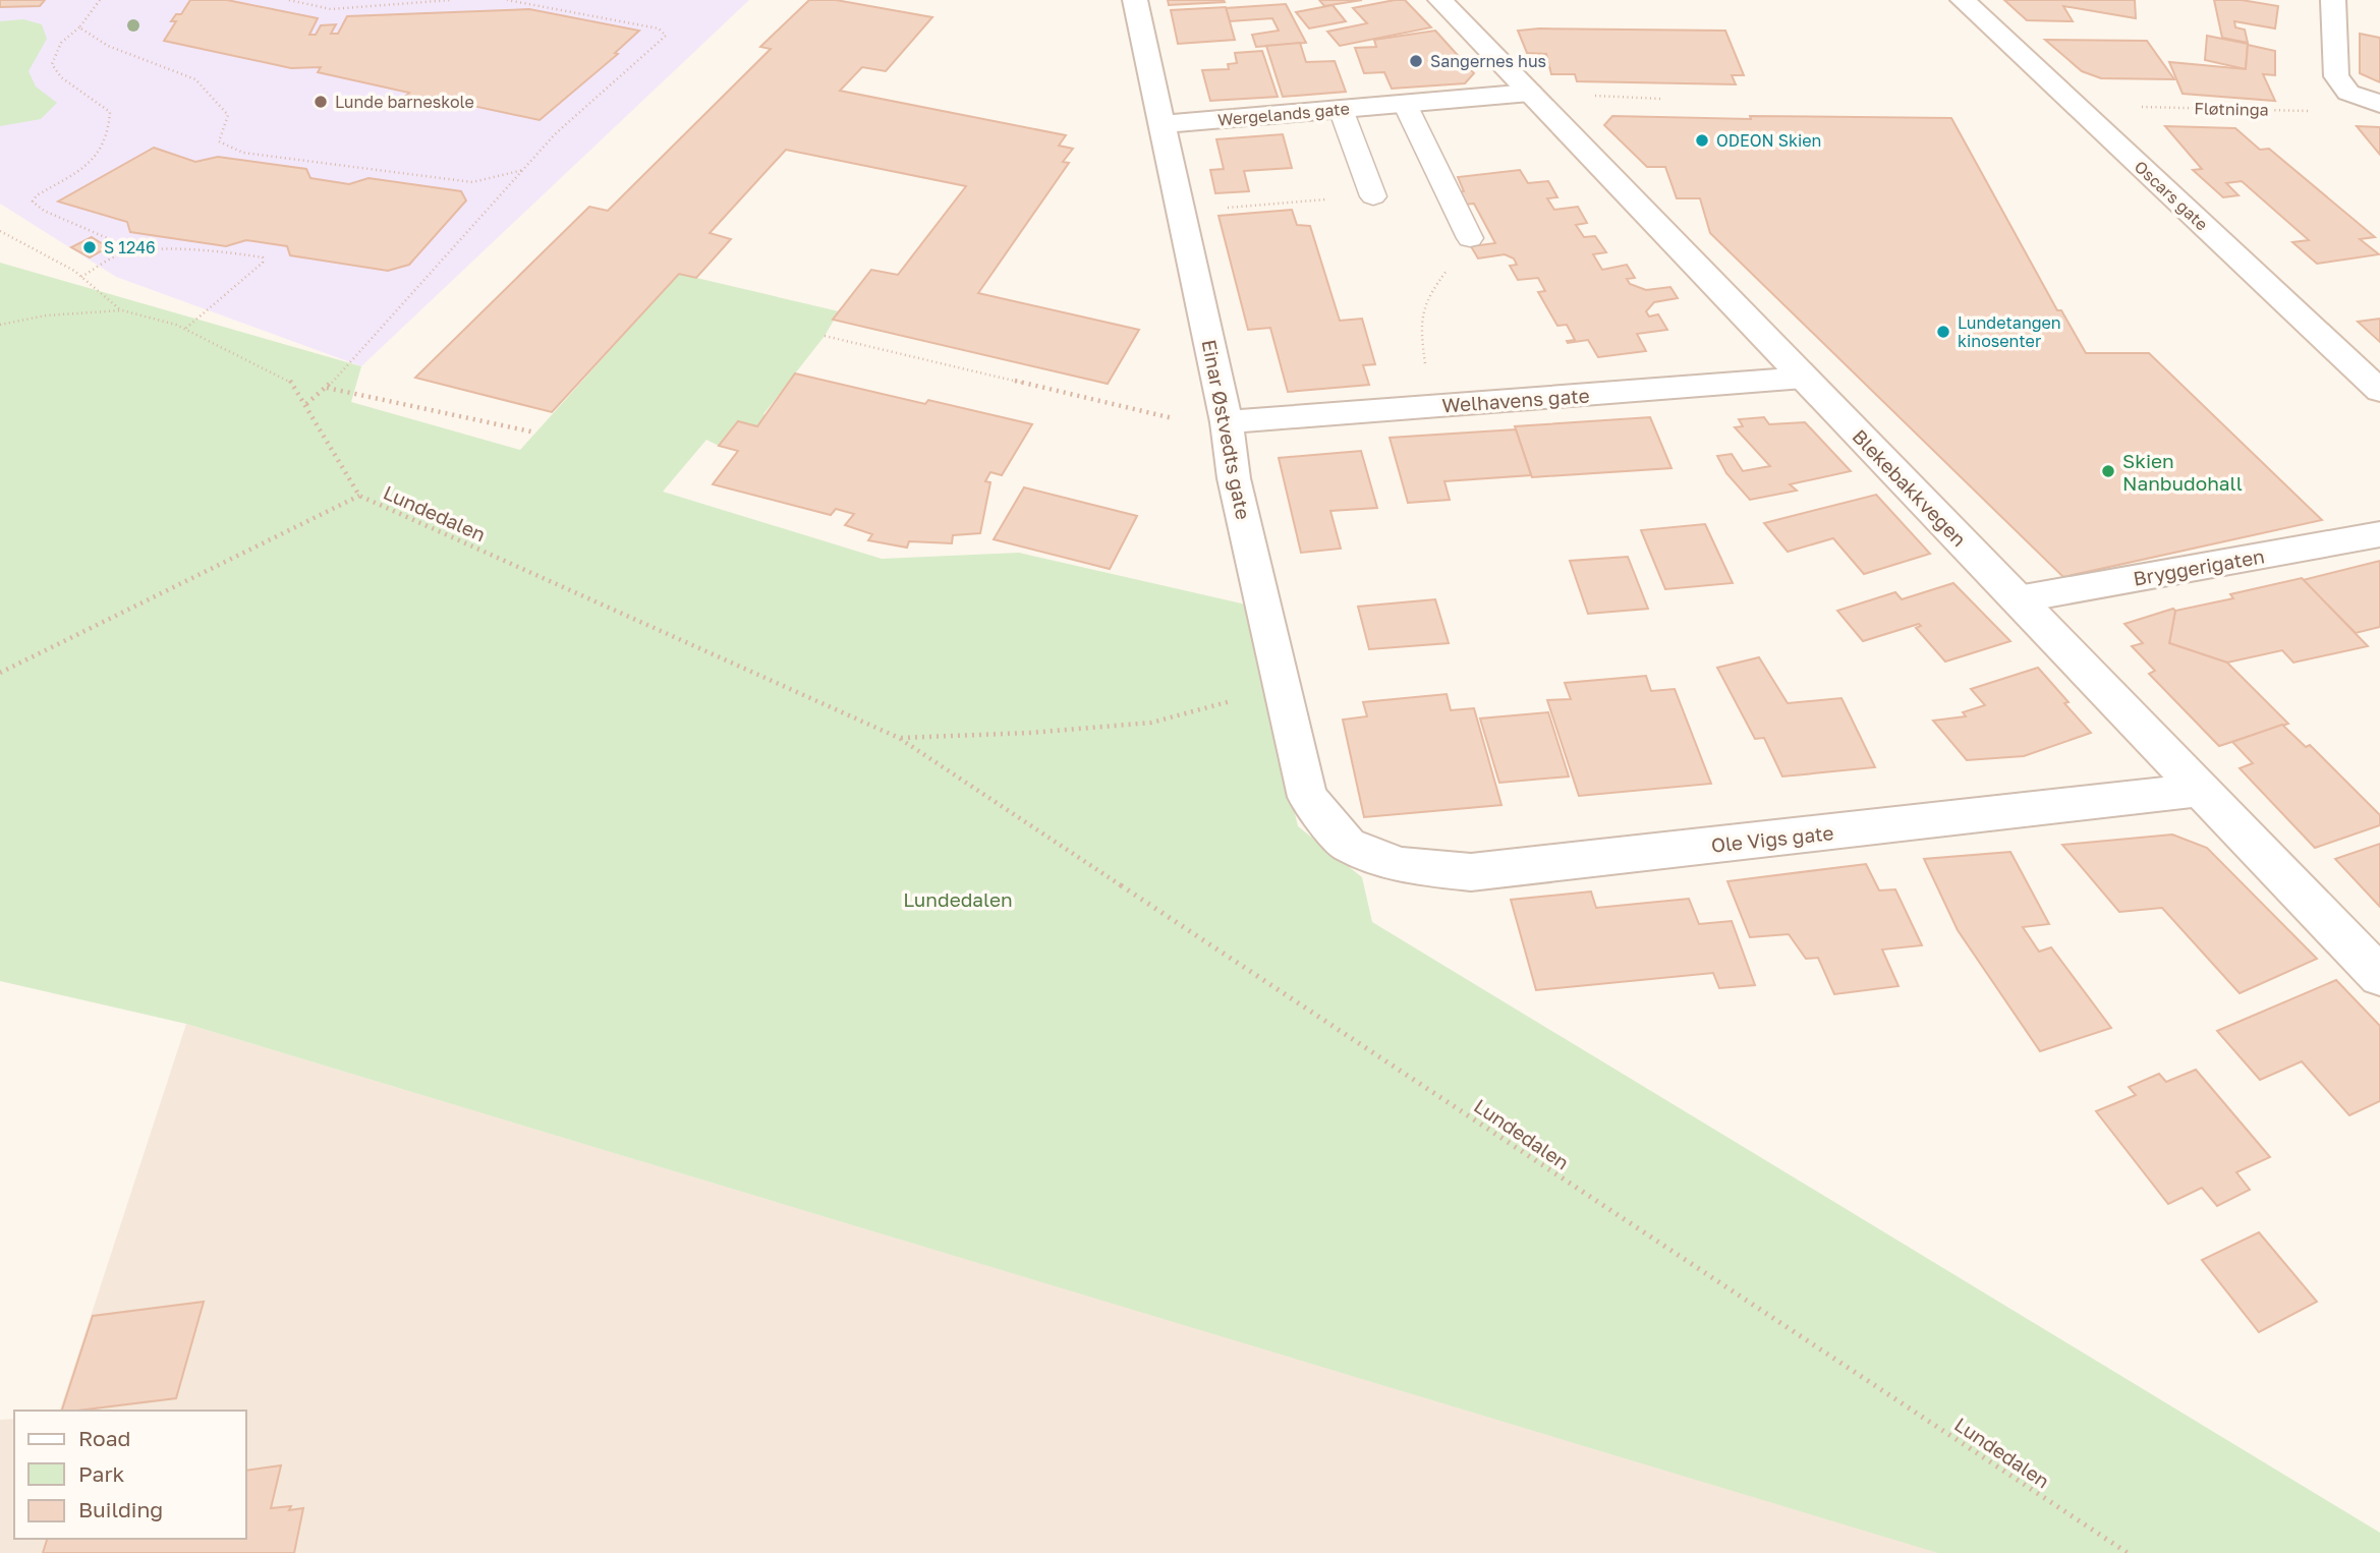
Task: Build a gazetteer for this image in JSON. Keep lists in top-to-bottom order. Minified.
{"streets":{"street":["Wergelands gate","Oscars gate","Welhavens gate","Einar Østvedts gate","Blekebakkvegen","Bryggerigaten","Ole Vigs gate"],"path":["Fløtninga","Lundedalen"]},"crossings":[["Fløtninga","Oscars gate"],["Wergelands gate","Einar Østvedts gate"],["Wergelands gate","Blekebakkvegen"],["Welhavens gate","Einar Østvedts gate"],["Welhavens gate","Blekebakkvegen"],["Einar Østvedts gate","Lundedalen"],["Einar Østvedts gate","Ole Vigs gate"],["Blekebakkvegen","Bryggerigaten"],["Blekebakkvegen","Ole Vigs gate"]],"parks":["Lundedalen"],"places":["Sangernes hus","Lunde barneskole","ODEON Skien","S 1246","Lundetangen kinosenter","Skien Nanbudohall"],"legend":["Road","Park","Building"]}
